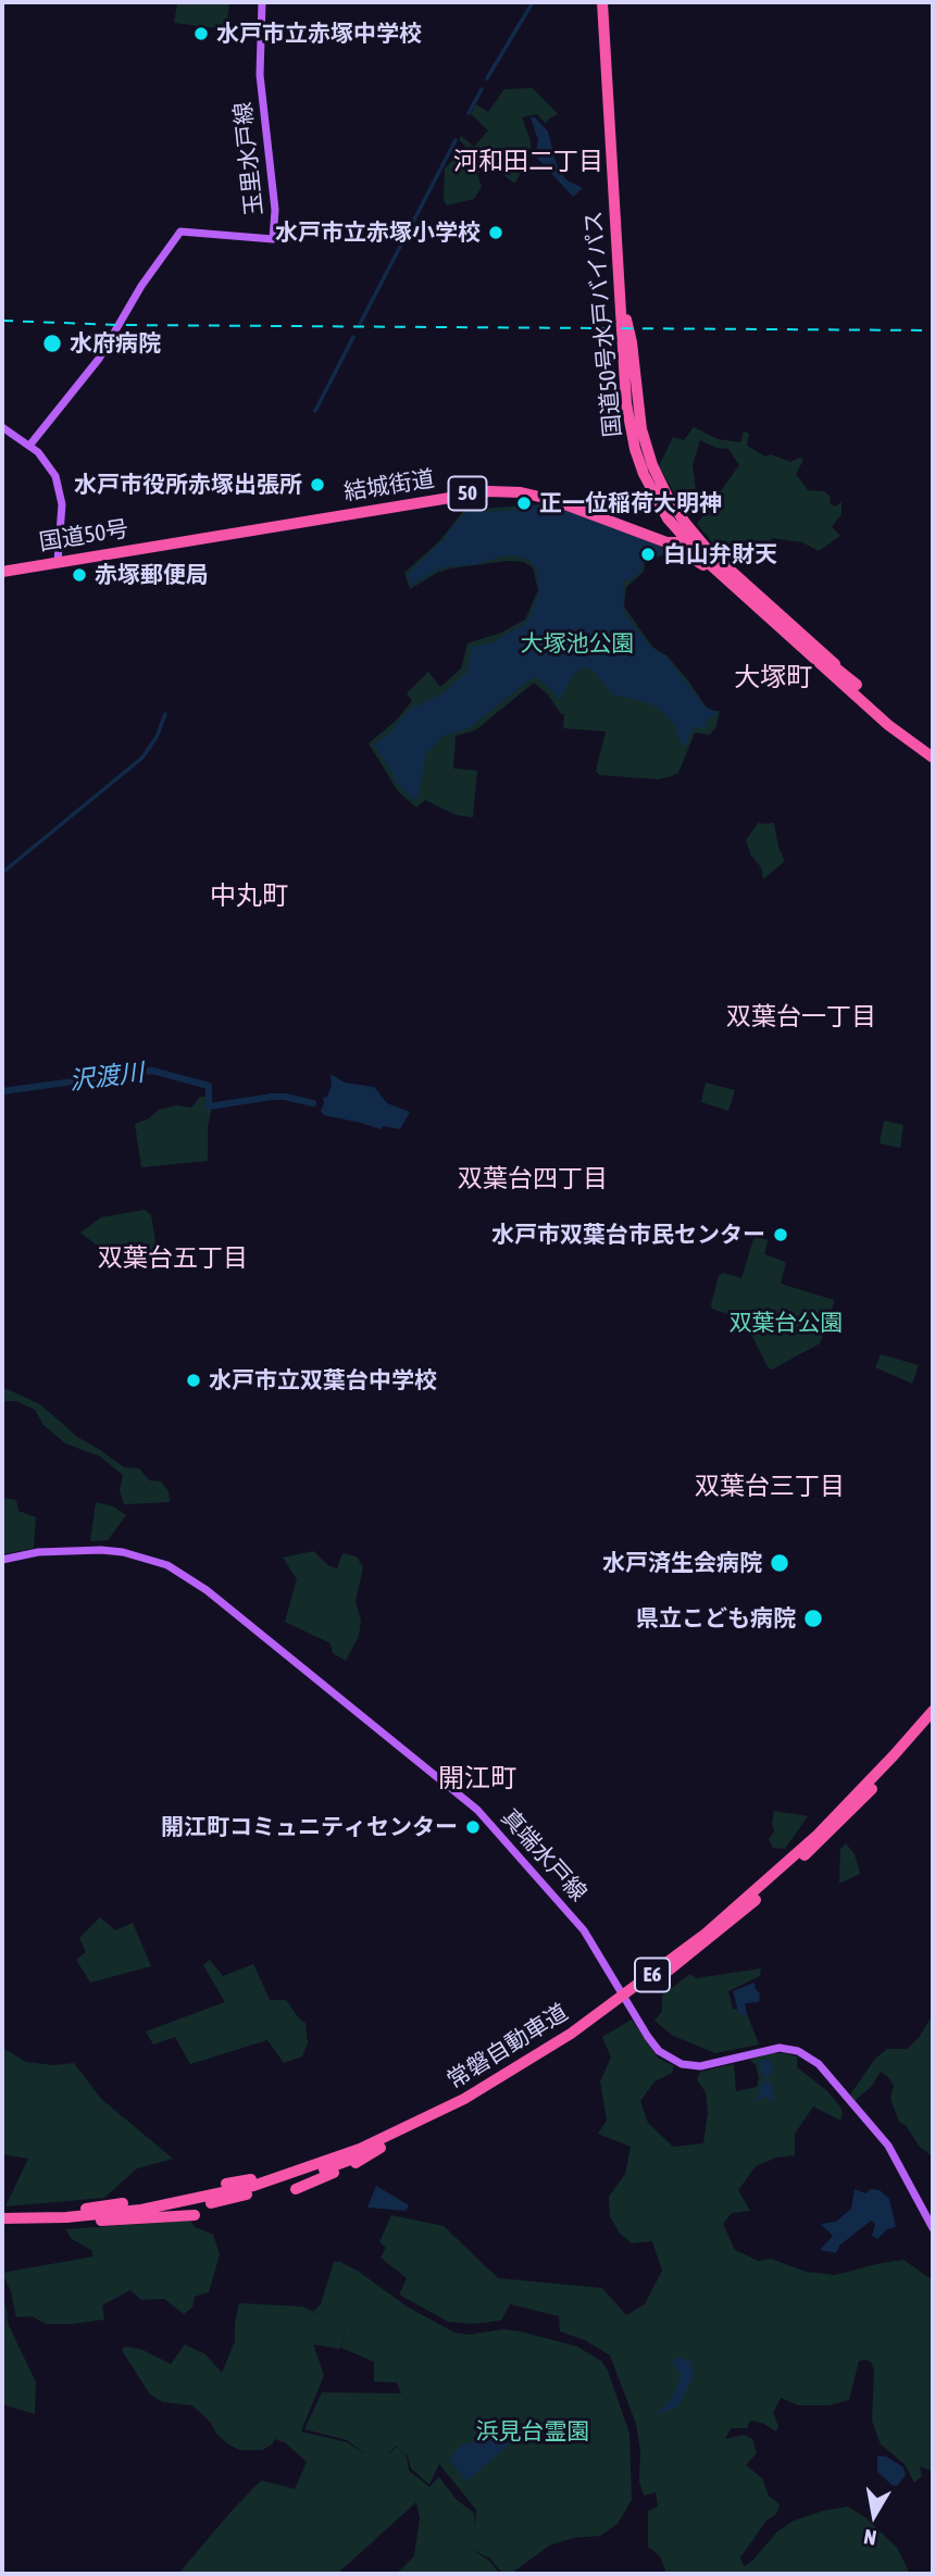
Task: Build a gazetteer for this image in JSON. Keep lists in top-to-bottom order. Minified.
{"streets":{"highway":["国道50号水戸バイパス","結城街道","50","国道50号","E6","常磐自動車道"],"main road":["玉里水戸線","真端水戸線"]},"crossings":[["結城街道","国道50号"]],"districts":["河和田二丁目","大塚町","中丸町","双葉台一丁目","双葉台四丁目","双葉台五丁目","双葉台三丁目","開江町"],"water":["沢渡川"],"parks":["大塚池公園","双葉台公園","浜見台霊園"],"places":["水戸市立赤塚中学校","水戸市立赤塚小学校","水府病院","水戸市役所赤塚出張所","正一位稲荷大明神","白山弁財天","赤塚郵便局","水戸市双葉台市民センター","水戸市立双葉台中学校","水戸済生会病院","県立こども病院","開江町コミュニティセンター"],"north":"bottom"}
